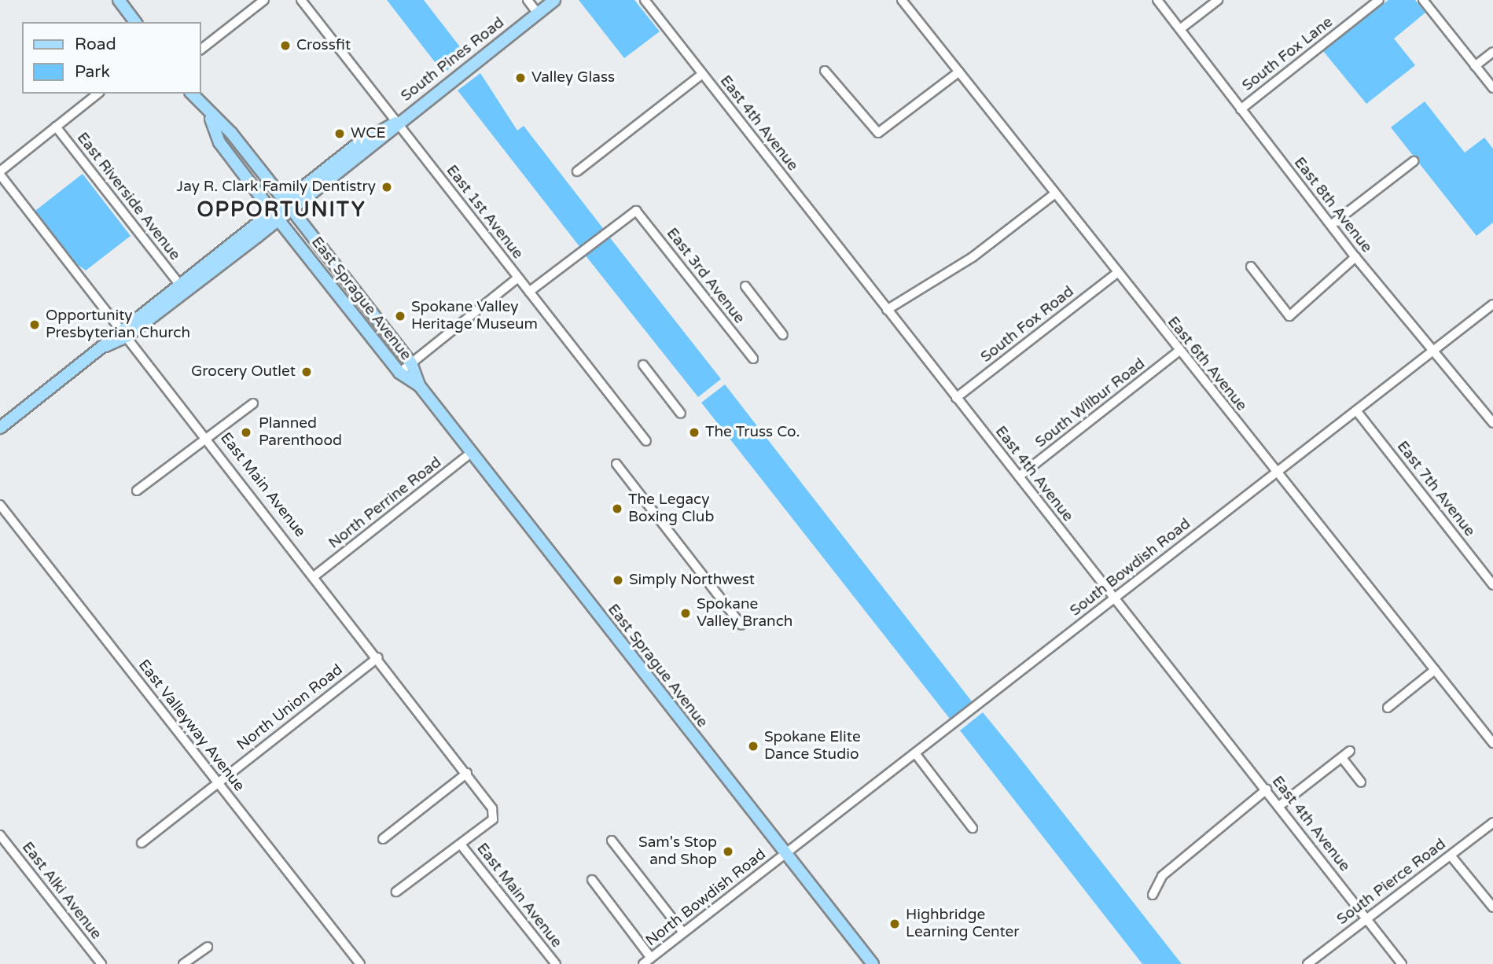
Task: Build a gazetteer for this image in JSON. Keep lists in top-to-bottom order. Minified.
{"streets":{"main road":["South Pines Road","East Sprague Avenue"],"street":["South Fox Lane","East 4th Avenue","East Riverside Avenue","East 8th Avenue","East 1st Avenue","East 3rd Avenue","South Fox Road","East 6th Avenue","South Wilbur Road","East Main Avenue","East 7th Avenue","North Perrine Road","South Bowdish Road","North Union Road","East Valleyway Avenue","South Pierce Road","East Alki Avenue","North Bowdish Road"]},"crossings":[["South Fox Lane","East 8th Avenue"],["South Pines Road","East 1st Avenue"],["South Pines Road","East Sprague Avenue"],["East 4th Avenue","South Fox Road"],["East 4th Avenue","South Wilbur Road"],["East 4th Avenue","South Bowdish Road"],["East 4th Avenue","South Pierce Road"],["East 8th Avenue","South Bowdish Road"],["East 1st Avenue","East 3rd Avenue"],["East Sprague Avenue","North Perrine Road"],["East Sprague Avenue","South Bowdish Road"],["East Sprague Avenue","North Bowdish Road"],["South Fox Road","East 6th Avenue"],["East 6th Avenue","South Wilbur Road"],["East 6th Avenue","South Bowdish Road"],["East Main Avenue","North Perrine Road"],["East Main Avenue","North Union Road"],["East 7th Avenue","South Bowdish Road"],["South Bowdish Road","North Bowdish Road"],["North Union Road","East Valleyway Avenue"]],"districts":["OPPORTUNITY"],"places":["Crossfit","Valley Glass","WCE","Jay R. Clark Family Dentistry","Spokane Valley Heritage Museum","Opportunity Presbyterian Church","Grocery Outlet","Planned Parenthood","The Truss Co.","The Legacy Boxing Club","Simply Northwest","Spokane Valley Branch","Spokane Elite Dance Studio","Sam's Stop and Shop","Highbridge Learning Center"],"legend":["Road","Park"]}
